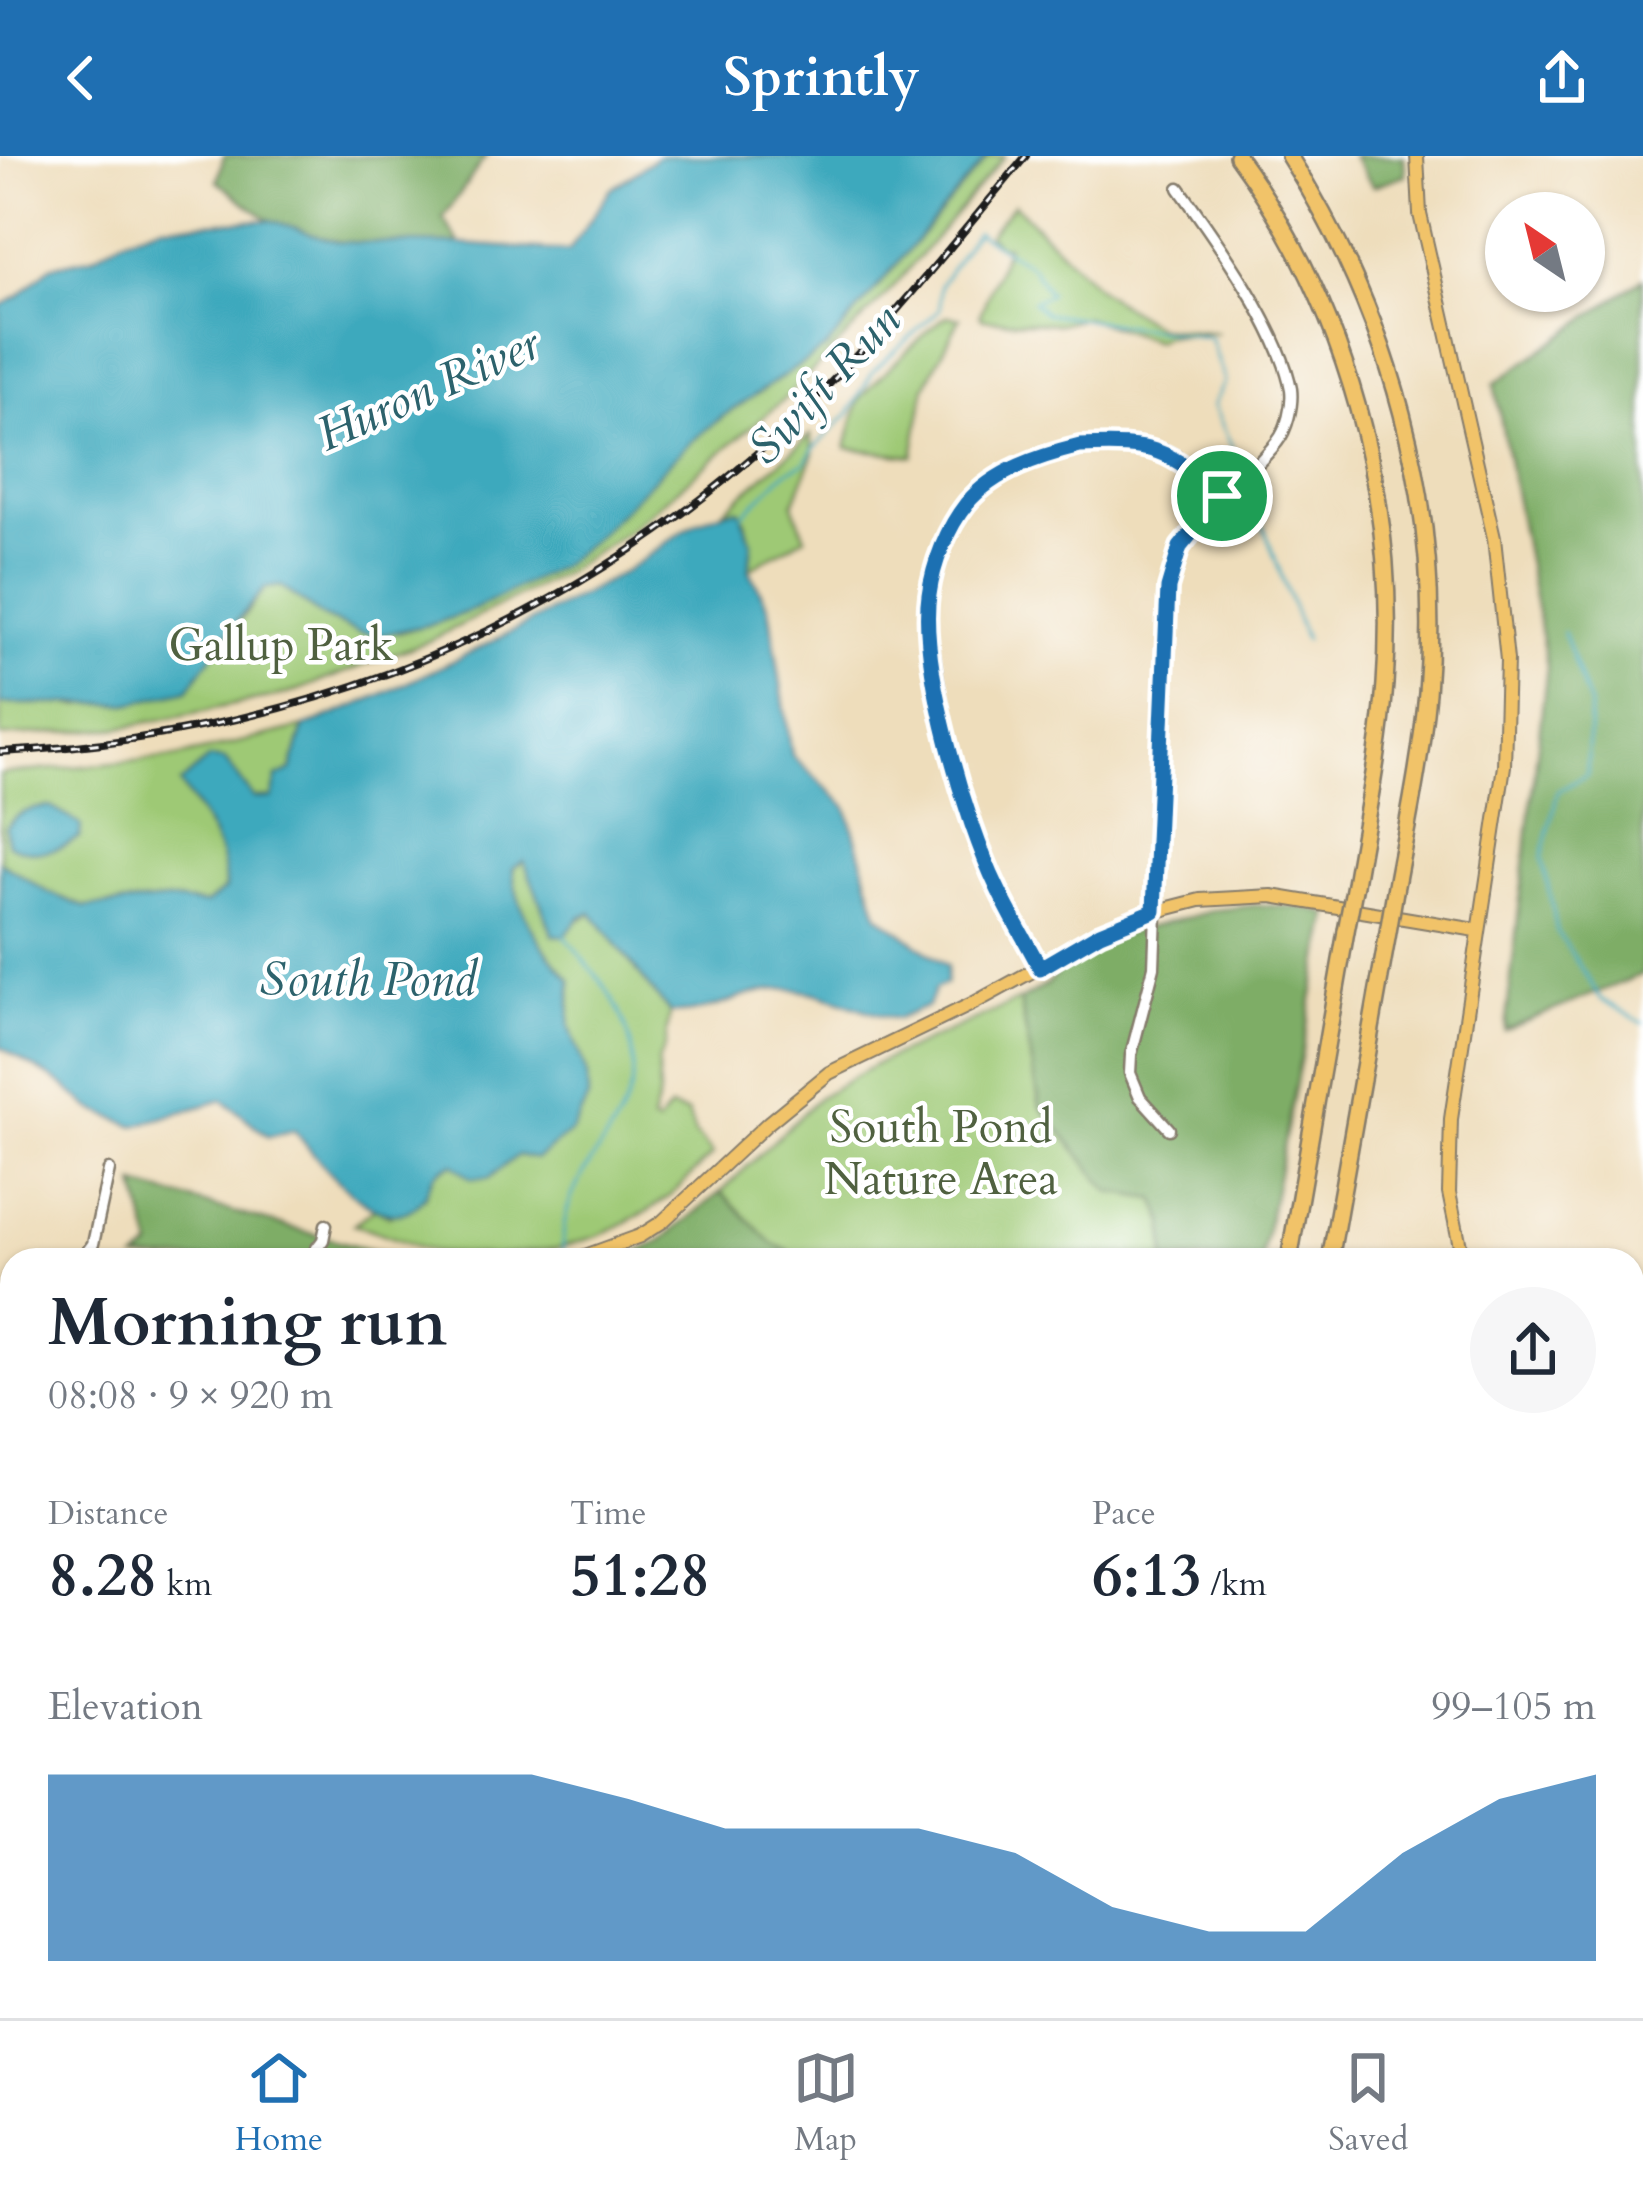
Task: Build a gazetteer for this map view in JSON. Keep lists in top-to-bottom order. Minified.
{"water":["Swift Run","Huron River","South Pond"],"parks":["Gallup Park","South Pond Nature Area"],"north":"top left","page":{"header":"Sprintly","heading":["Morning run","08:08 · 9 × 920 m"],"stats":[["Distance","8.28 km"],["Time","51:28"],["Pace","6:13 /km"]],"chart":["Elevation","99–105 m"],"tabs":["Home","Map","Saved"]}}
